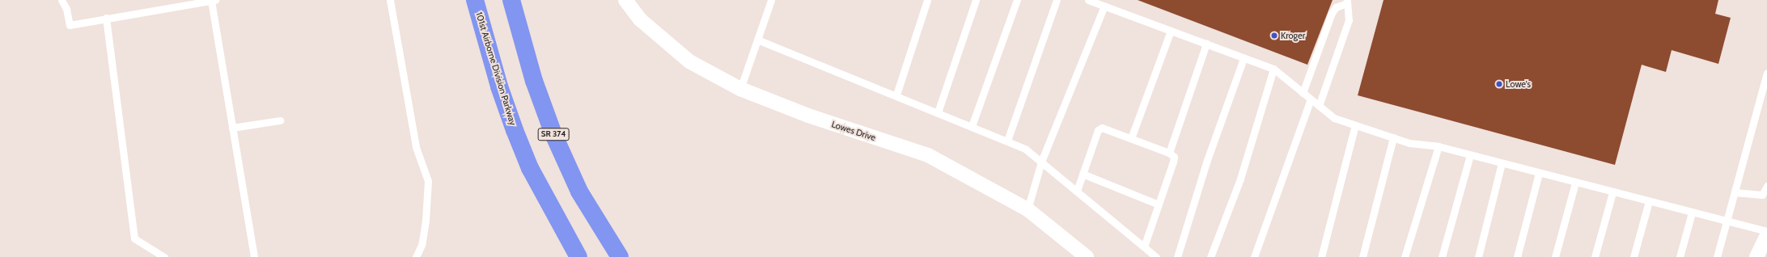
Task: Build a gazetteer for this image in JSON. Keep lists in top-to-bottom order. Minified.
{"streets":{"highway":["101st Airborne Division Parkway","SR 374"],"street":["Lowes Drive"]},"places":["Kroger","Lowe's"]}
